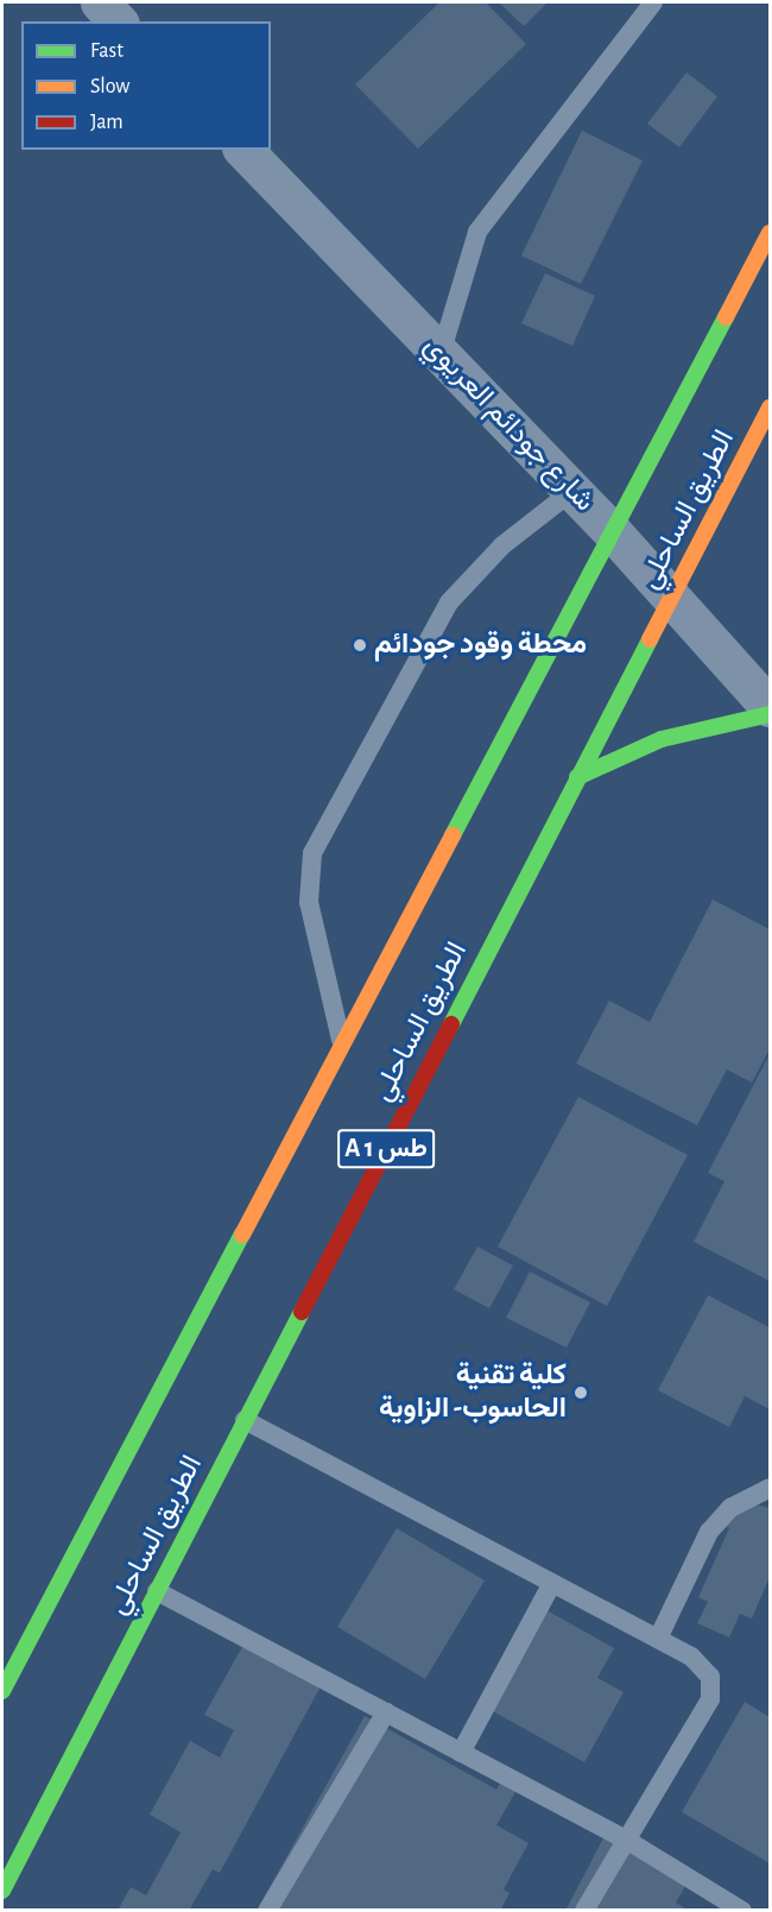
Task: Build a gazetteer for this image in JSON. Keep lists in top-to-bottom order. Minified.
{"streets":{"highway":["الطريق الساحلي","A 1 طس"],"street":["شارع جودائم العريوي"]},"crossings":[["شارع جودائم العريوي","الطريق الساحلي"]],"places":["محطة وقود جودائم","كلية تقنية الحاسوب- الزاوية"],"legend":["Fast","Slow","Jam"]}
